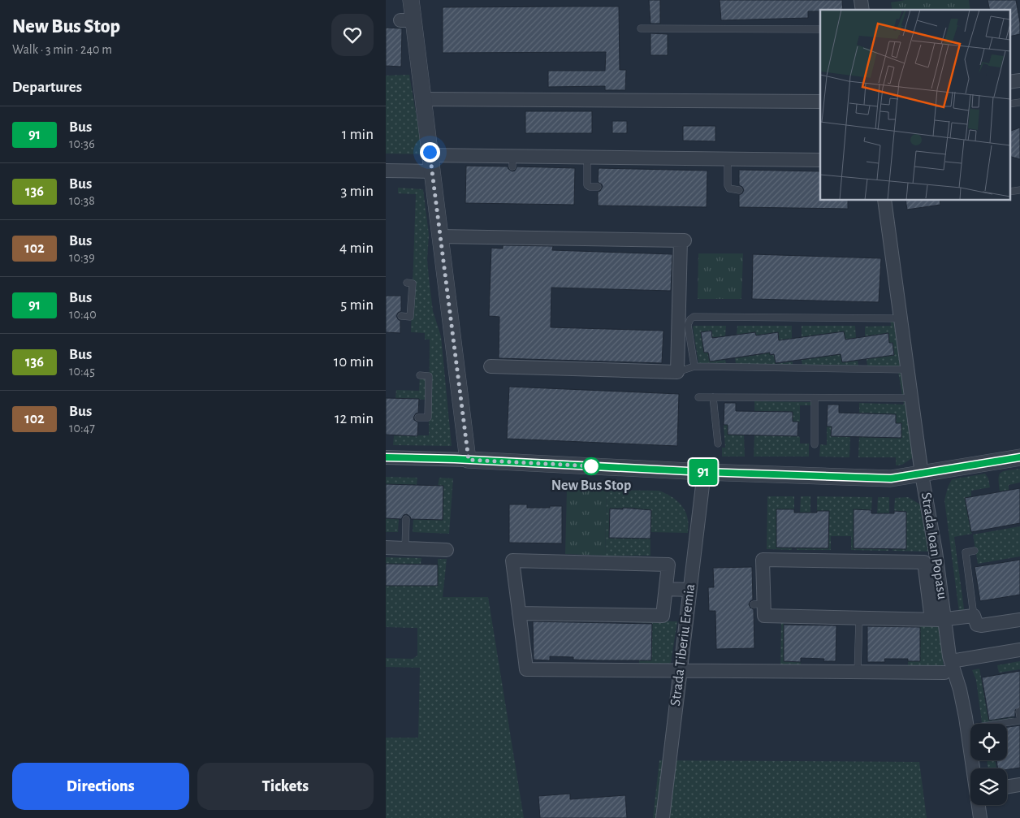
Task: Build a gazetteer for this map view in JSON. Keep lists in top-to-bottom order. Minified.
{"streets":{"street":["Strada Ioan Popasu","Strada Tiberiu Eremia"]},"places":["New Bus Stop"],"lines":["bus line 91"],"page":{"heading":[["New Bus Stop","Walk · 3 min · 240 m"],"Departures"],"on_map":"91","list":[{"mark":"91","name":"Bus","note":"10:36","value":"1 min"},{"mark":"136","name":"Bus","note":"10:38","value":"3 min"},{"mark":"102","name":"Bus","note":"10:39","value":"4 min"},{"mark":"91","name":"Bus","note":"10:40","value":"5 min"},{"mark":"136","name":"Bus","note":"10:45","value":"10 min"},{"mark":"102","name":"Bus","note":"10:47","value":"12 min"}],"buttons":["Directions","Tickets"]}}
